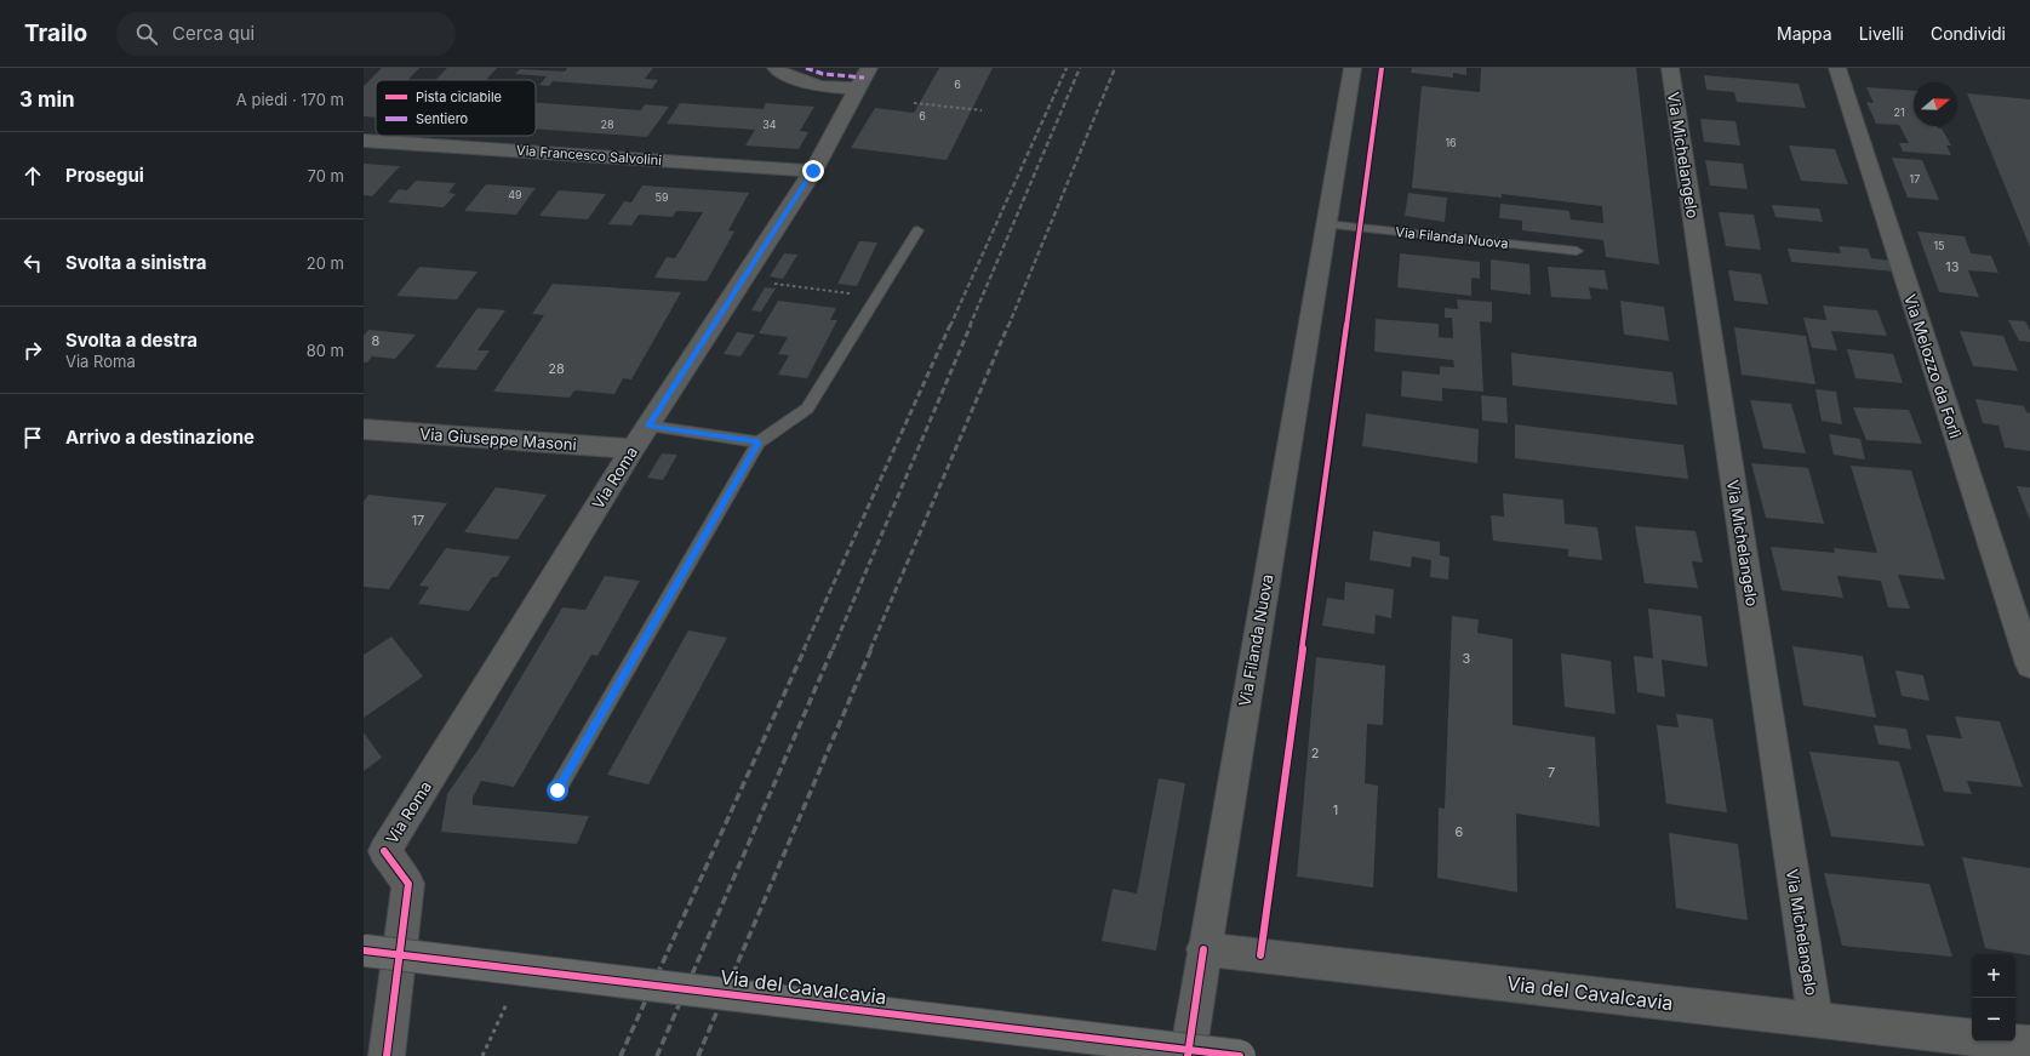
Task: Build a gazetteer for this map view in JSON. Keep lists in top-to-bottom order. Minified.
{"streets":{"main road":["Via del Cavalcavia"],"street":["Via Francesco Salvolini","Via Michelangelo","Via Filanda Nuova","Via Melozzo da Forlì","Via Giuseppe Masoni","Via Roma"]},"crossings":[["Via Francesco Salvolini","Via Roma"],["Via Michelangelo","Via del Cavalcavia"],["Via Filanda Nuova","Via del Cavalcavia"],["Via Giuseppe Masoni","Via Roma"]],"house_numbers":["6","21","6","28","34","16","17","49","59","15","13","8","28","17","3","2","7","1","6"],"legend":["Pista ciclabile","Sentiero"],"north":"right","page":{"header":"Trailo","search":"Cerca qui","nav":["Mappa","Livelli","Condividi"],"heading":["3 min","A piedi · 170 m"],"list":[["Prosegui","70 m"],["Svolta a sinistra","20 m"],["Svolta a destra","Via Roma","80 m"],"Arrivo a destinazione"],"map_buttons":["+","−"]}}
